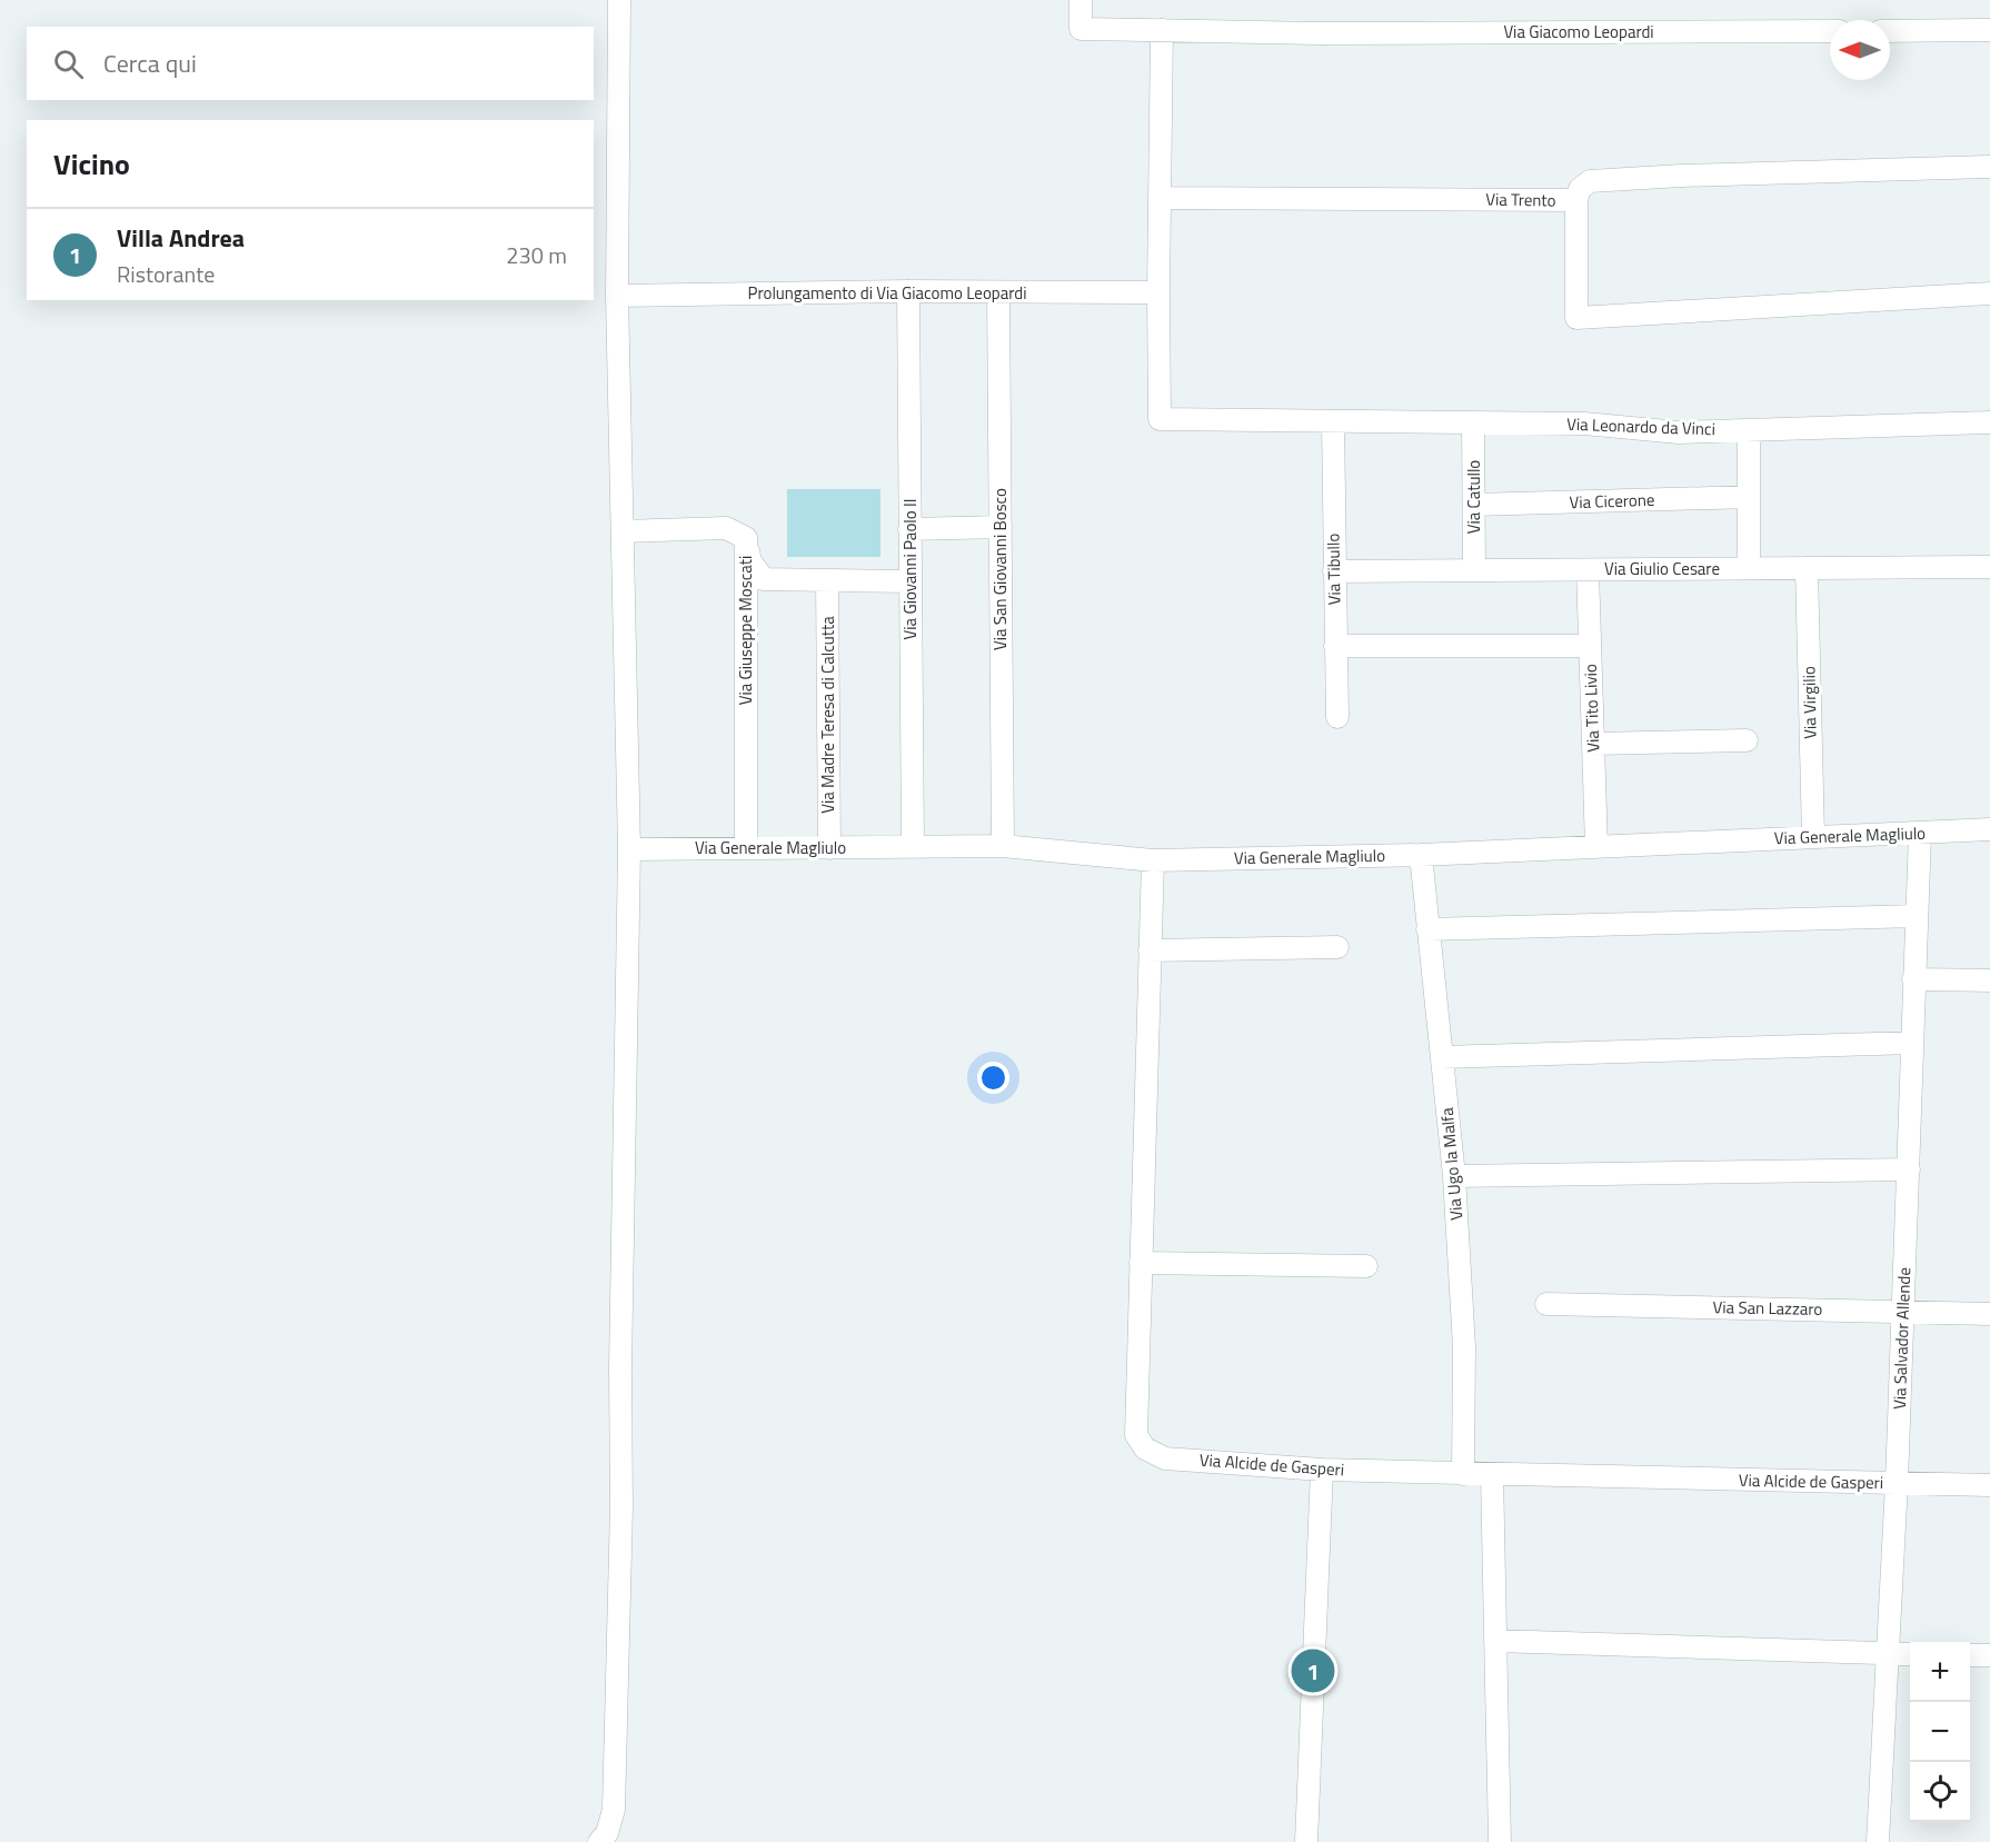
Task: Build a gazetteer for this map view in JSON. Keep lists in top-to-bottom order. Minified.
{"streets":{"street":["Via Giacomo Leopardi","Via Trento","Prolungamento di Via Giacomo Leopardi","Via Leonardo da Vinci","Via Catullo","Via Cicerone","Via Giovanni Paolo II","Via San Giovanni Bosco","Via Tibullo","Via Giulio Cesare","Via Giuseppe Moscati","Via Virgilio","Via Tito Livio","Via Madre Teresa di Calcutta","Via Generale Magliulo","Via Ugo la Malfa","Via San Lazzaro","Via Salvador Allende","Via Alcide de Gasperi"]},"crossings":[["Prolungamento di Via Giacomo Leopardi","Via Giovanni Paolo II"],["Prolungamento di Via Giacomo Leopardi","Via San Giovanni Bosco"],["Via Leonardo da Vinci","Via Catullo"],["Via Leonardo da Vinci","Via Tibullo"],["Via Catullo","Via Cicerone"],["Via Catullo","Via Giulio Cesare"],["Via Giovanni Paolo II","Via Generale Magliulo"],["Via San Giovanni Bosco","Via Generale Magliulo"],["Via Tibullo","Via Giulio Cesare"],["Via Giulio Cesare","Via Virgilio"],["Via Giulio Cesare","Via Tito Livio"],["Via Giuseppe Moscati","Via Generale Magliulo"],["Via Virgilio","Via Generale Magliulo"],["Via Tito Livio","Via Generale Magliulo"],["Via Madre Teresa di Calcutta","Via Generale Magliulo"],["Via Generale Magliulo","Via Ugo la Malfa"],["Via Generale Magliulo","Via Salvador Allende"],["Via Generale Magliulo","Via Alcide de Gasperi"],["Via Ugo la Malfa","Via Alcide de Gasperi"],["Via San Lazzaro","Via Salvador Allende"],["Via Salvador Allende","Via Alcide de Gasperi"]],"north":"left","page":{"search":"Cerca qui","heading":"Vicino","list":[{"mark":"1","name":"Villa Andrea","note":"Ristorante","value":"230 m"}],"map_buttons":["+","−"],"pins":"1"}}
